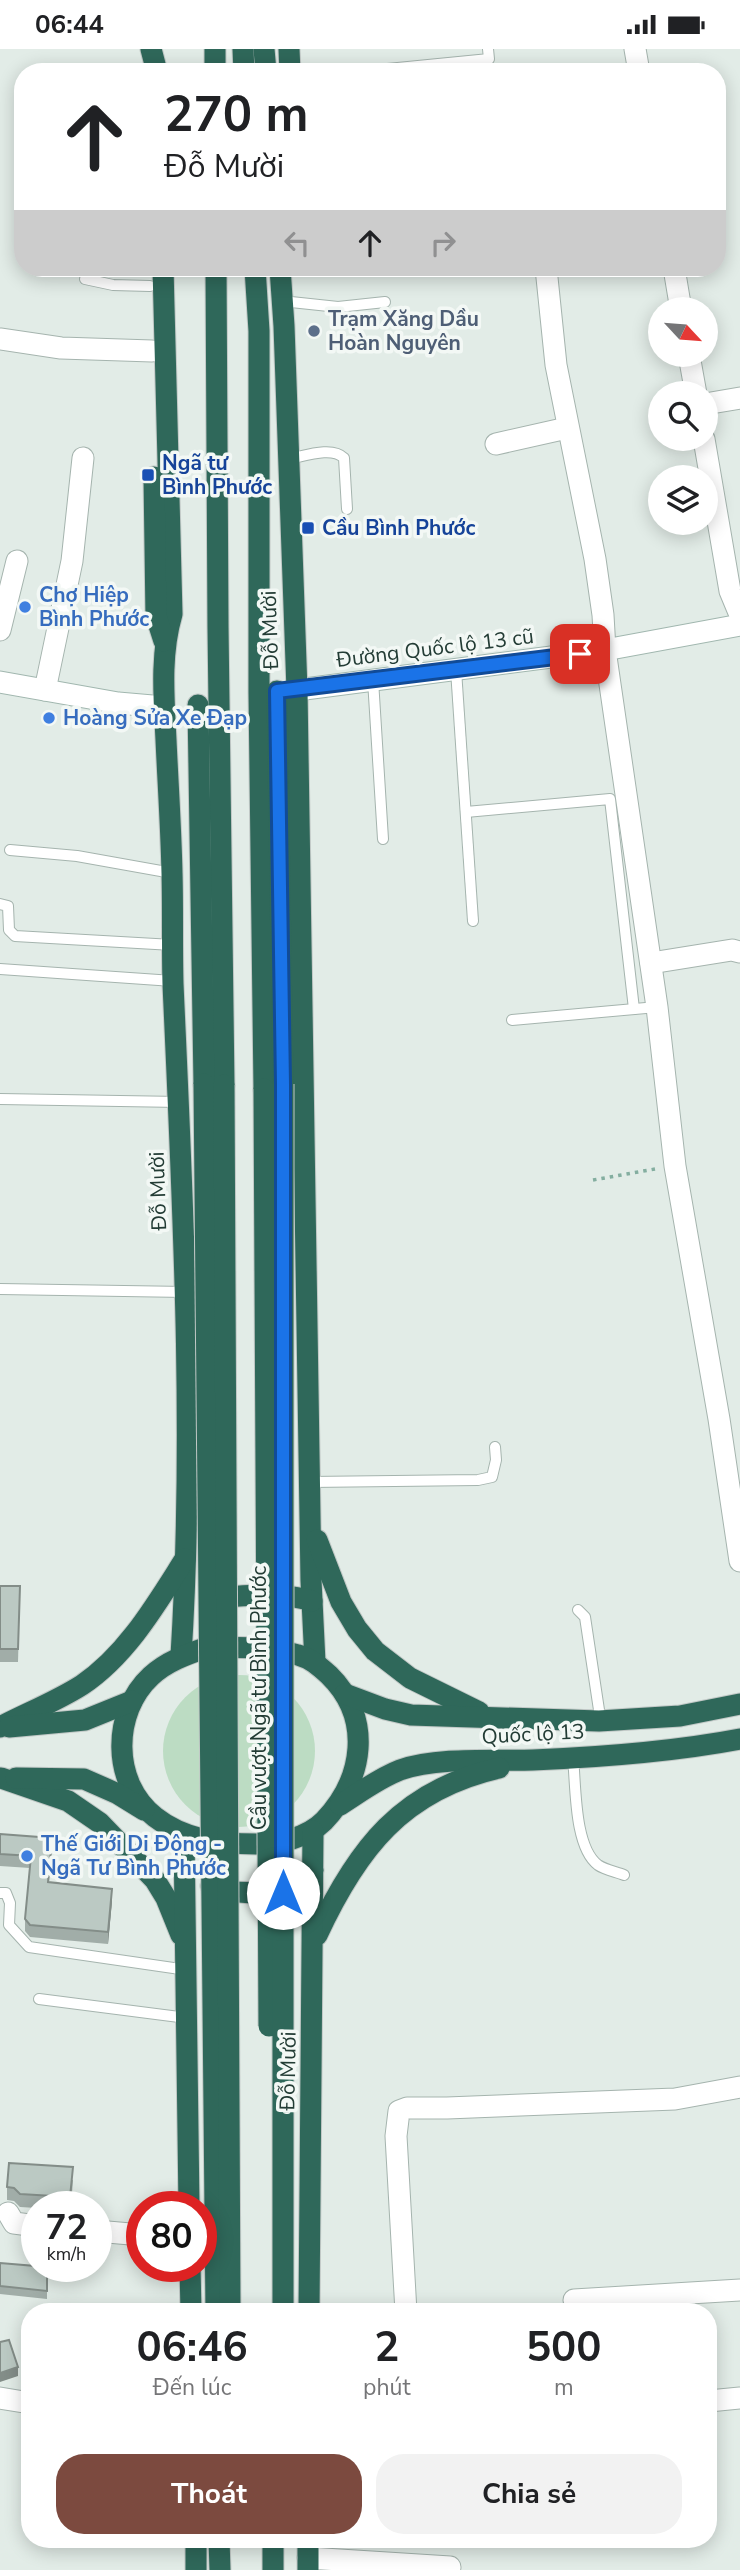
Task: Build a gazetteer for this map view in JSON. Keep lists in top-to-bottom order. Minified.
{"streets":{"highway":["Đỗ Mười","Cầu vượt Ngã tư Bình Phước","Quốc lộ 13"],"street":["Đường Quốc lộ 13 cũ"]},"crossings":[["Đỗ Mười","Đường Quốc lộ 13 cũ"],["Đỗ Mười","Cầu vượt Ngã tư Bình Phước"],["Đỗ Mười","Quốc lộ 13"]],"places":{"other":["Trạm Xăng Dầu Hoàn Nguyên","Chợ Hiệp Bình Phước","Hoàng Sửa Xe Đạp","Thế Giới Di Động - Ngã Tư Bình Phước"],"transit":["Ngã tư Bình Phước","Cầu Bình Phước"]},"north":"bottom right","page":{"status":"06:44","turn":["270 m","Đỗ Mười"],"speed":"72 km/h","limit":"80","eta":["06:46","Đến lúc","2","phút","500","m"],"buttons":["Thoát","Chia sẻ"]}}
